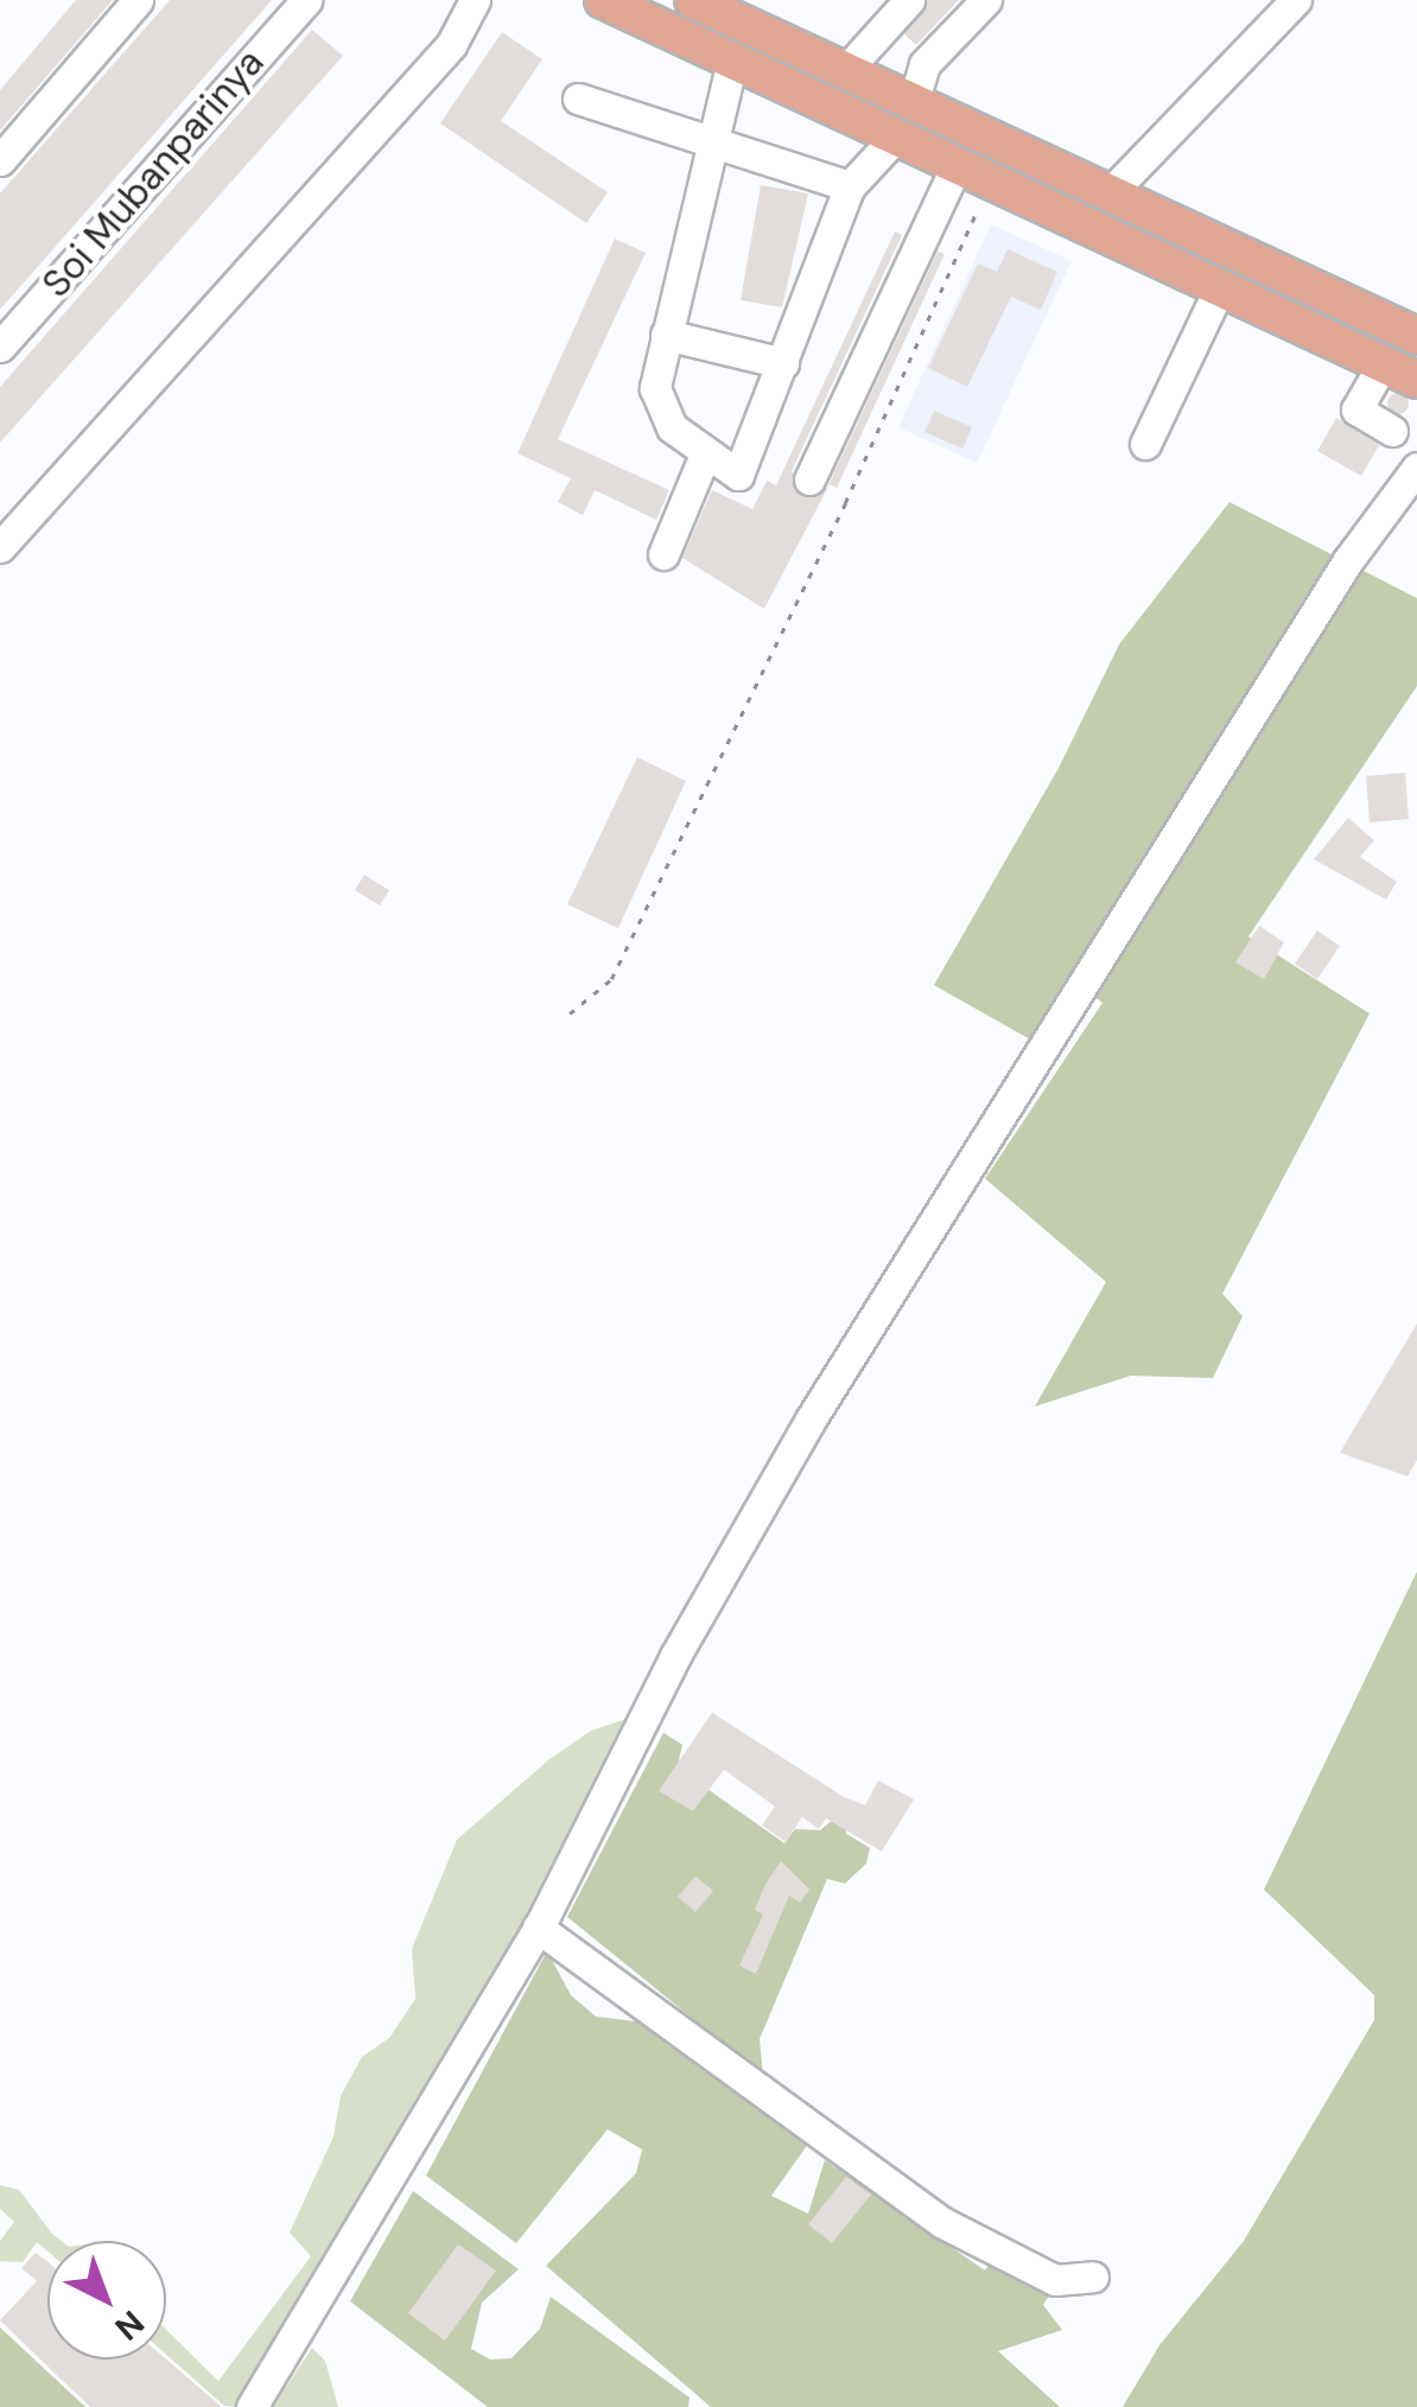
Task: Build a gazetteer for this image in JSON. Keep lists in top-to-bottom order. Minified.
{"streets":{"street":["Soi Mubanparinya"]},"north":"bottom right"}
